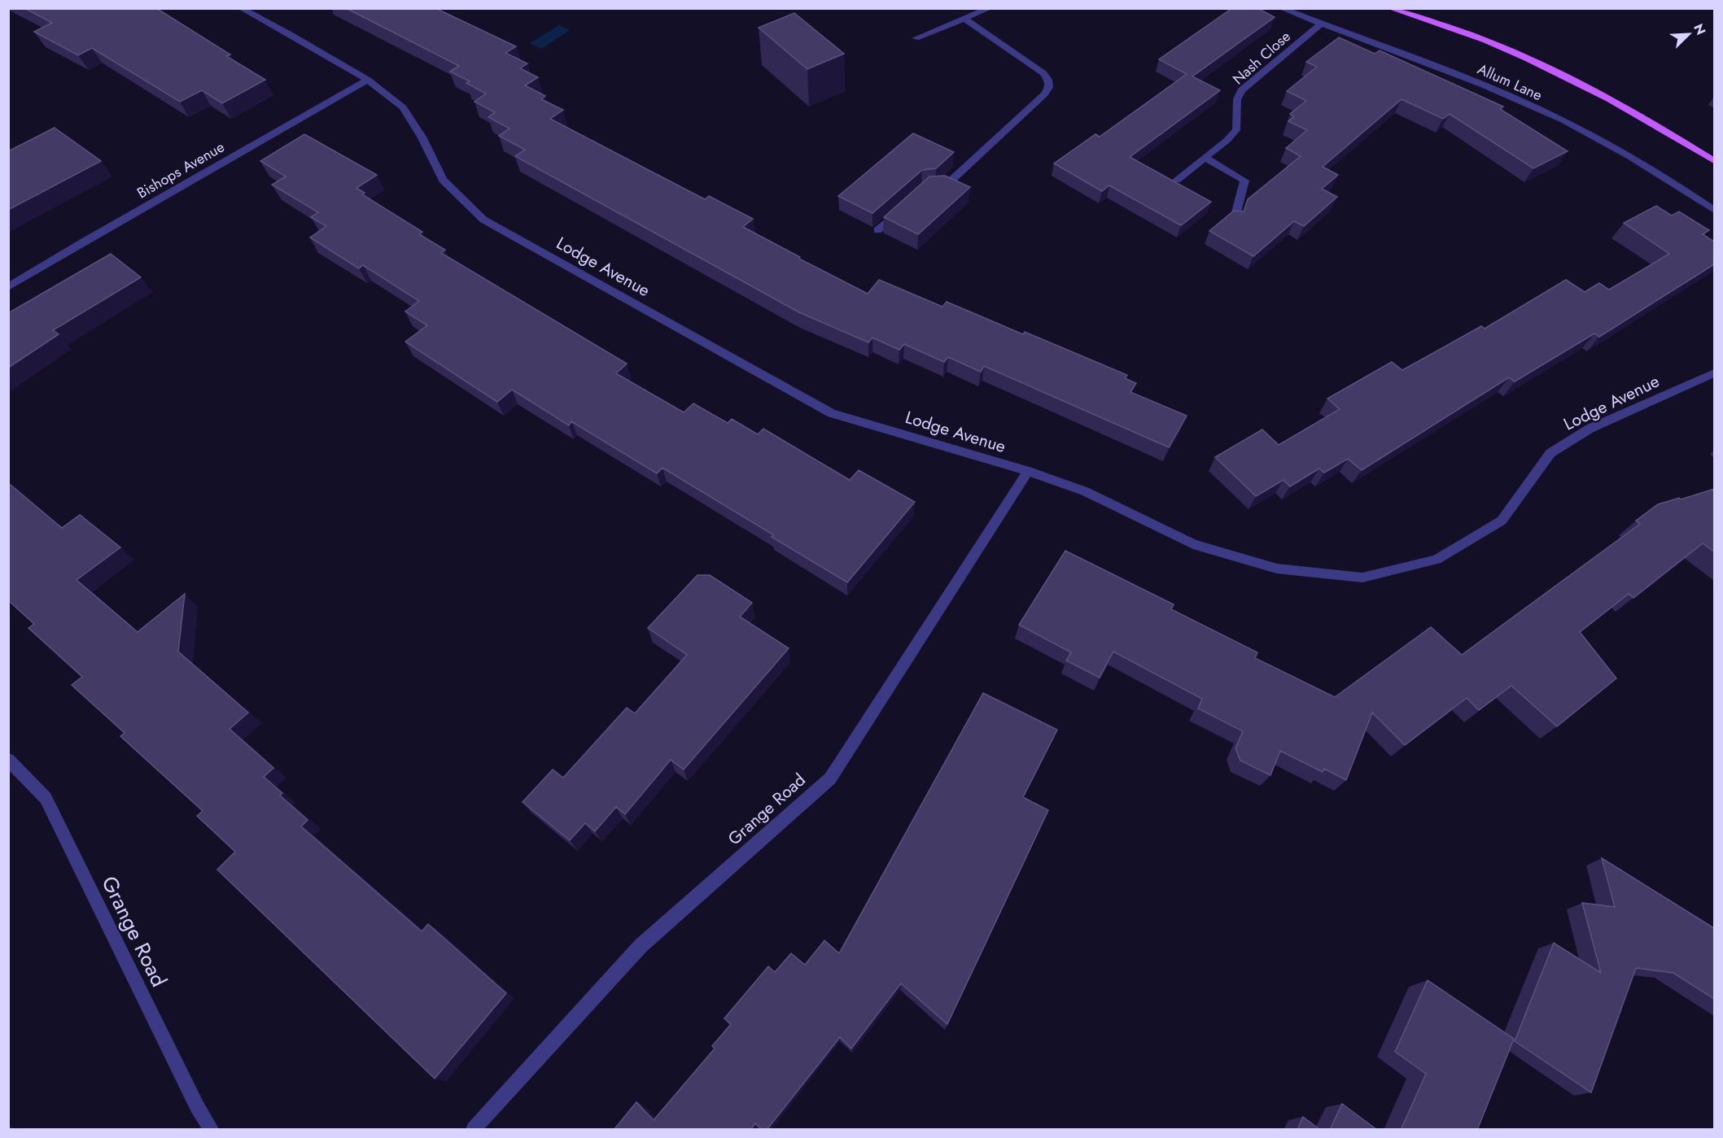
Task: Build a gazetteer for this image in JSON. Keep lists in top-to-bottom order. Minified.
{"streets":{"main road":["Allum Lane"],"street":["Nash Close","Bishops Avenue","Lodge Avenue","Grange Road"]},"crossings":[["Nash Close","Allum Lane"],["Bishops Avenue","Lodge Avenue"],["Lodge Avenue","Grange Road"]],"north":"top right"}
